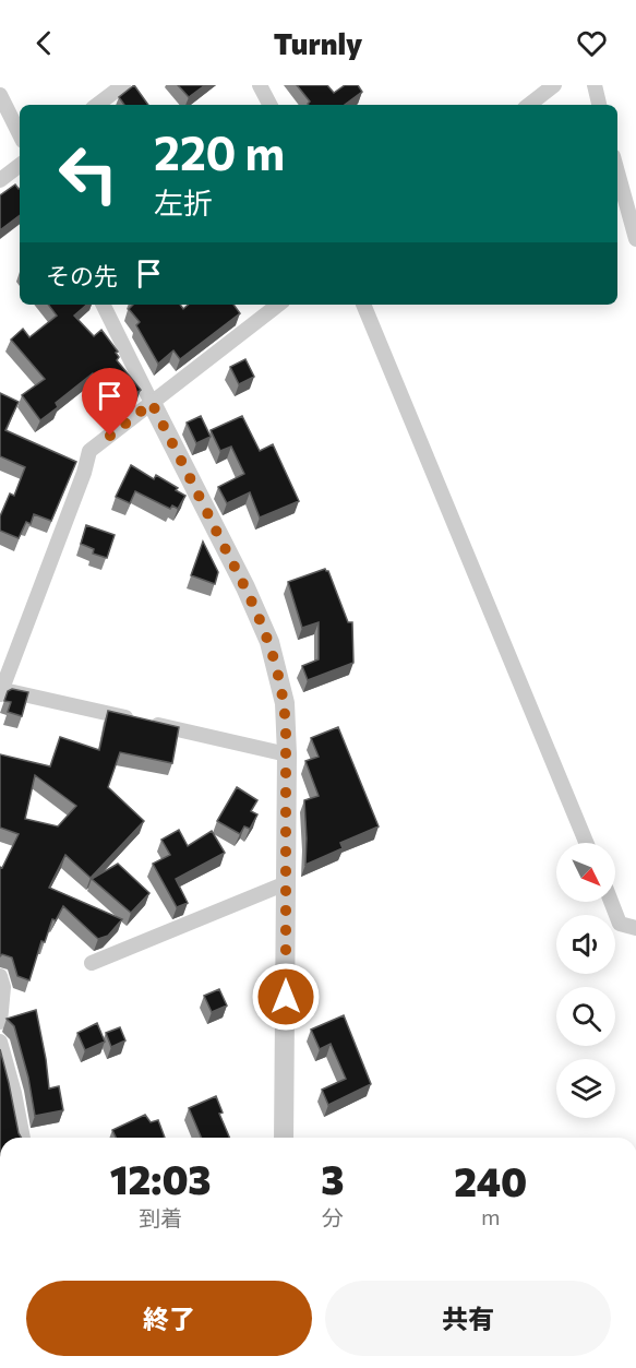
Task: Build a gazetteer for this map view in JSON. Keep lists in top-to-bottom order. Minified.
{"north":"bottom right","page":{"header":"Turnly","turn":["220 m","左折"],"then":"その先","eta":["12:03","到着","3","分","240","m"],"buttons":["終了","共有"]}}
